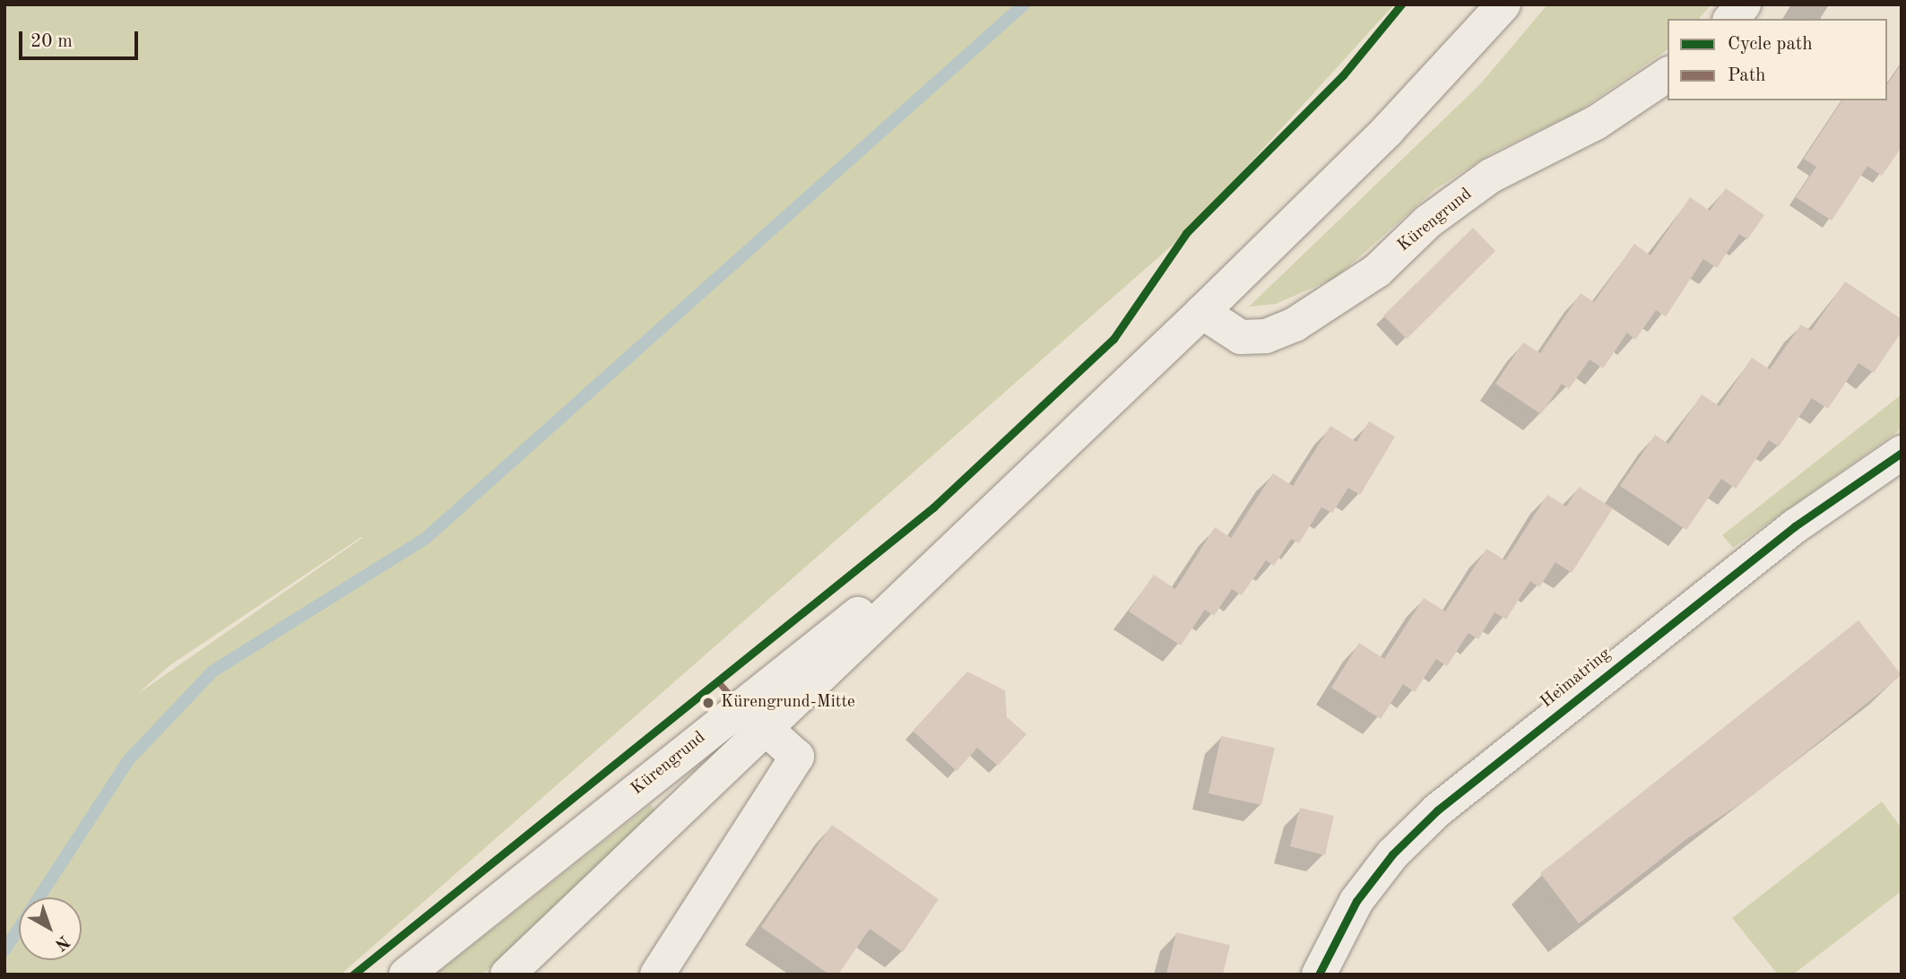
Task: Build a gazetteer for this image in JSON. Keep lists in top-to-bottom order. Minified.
{"streets":{"main road":["Kürengrund","Heimatring"]},"places":["Kürengrund-Mitte"],"legend":["Cycle path","Path"],"scale_bar":"20 m","north":"bottom right"}
